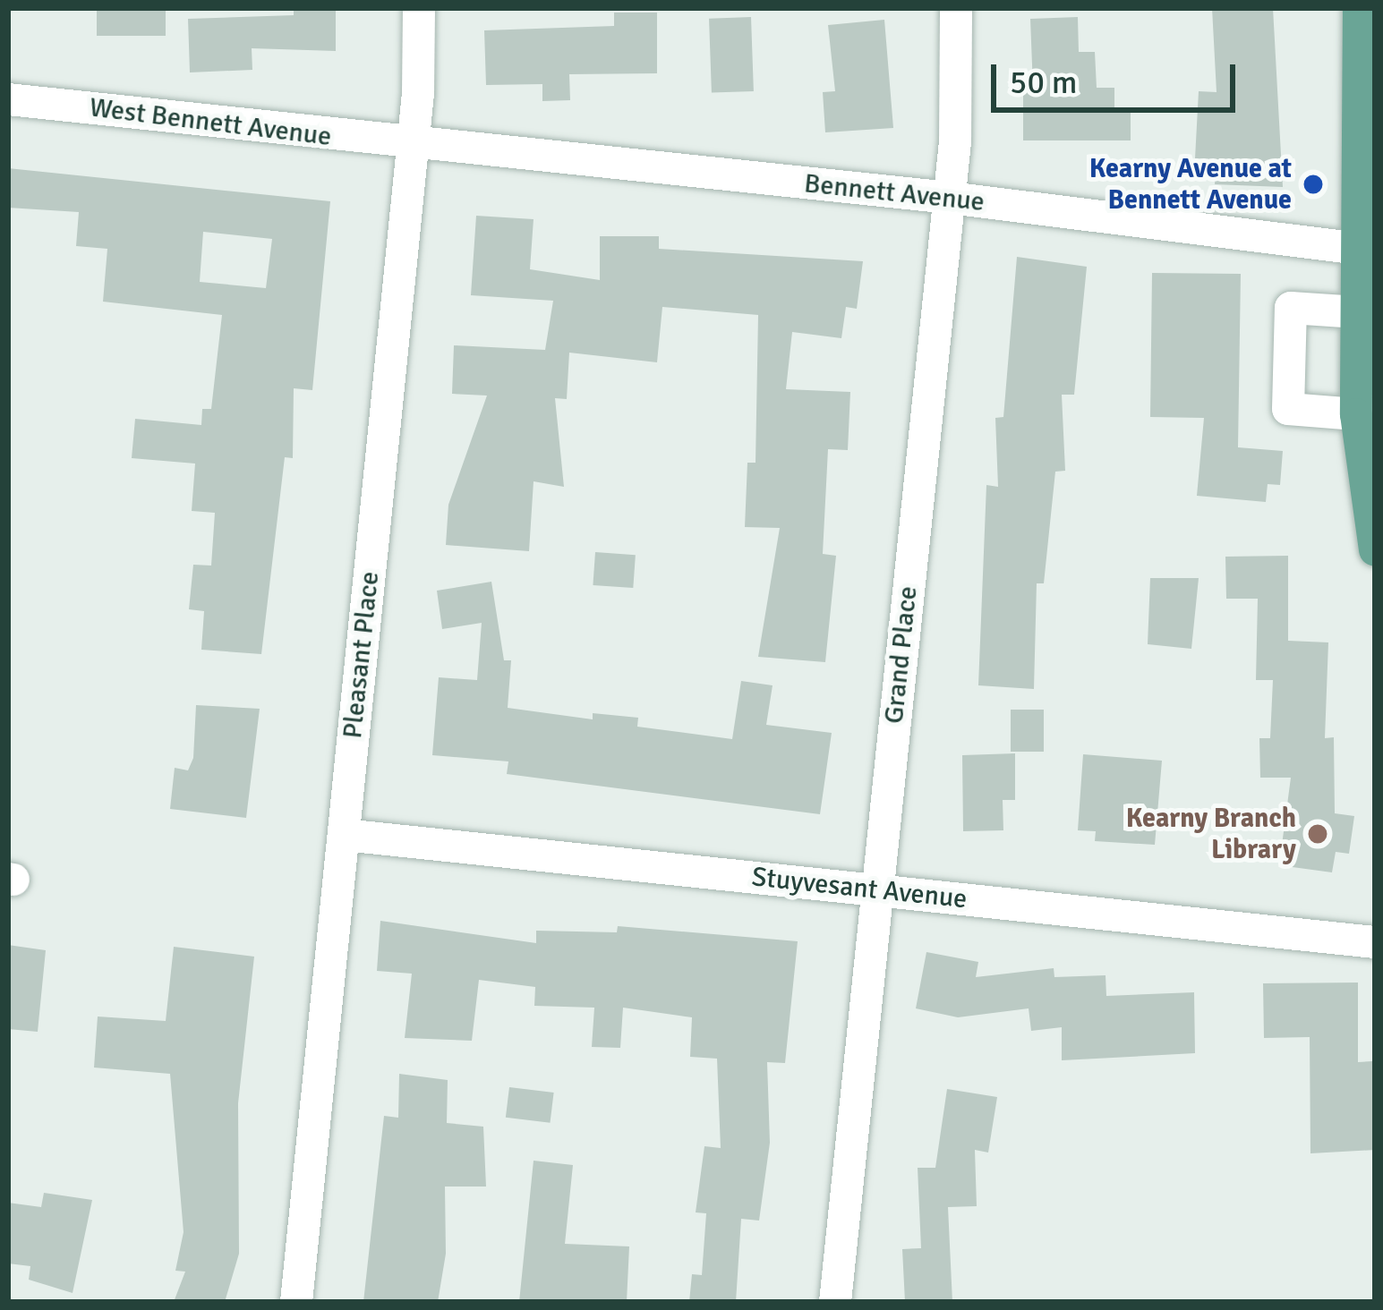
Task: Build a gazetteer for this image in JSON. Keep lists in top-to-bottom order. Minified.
{"streets":{"street":["West Bennett Avenue","Bennett Avenue","Pleasant Place","Grand Place","Stuyvesant Avenue"]},"crossings":[["West Bennett Avenue","Bennett Avenue"],["West Bennett Avenue","Pleasant Place"],["Bennett Avenue","Pleasant Place"],["Bennett Avenue","Grand Place"],["Pleasant Place","Stuyvesant Avenue"],["Grand Place","Stuyvesant Avenue"]],"places":["Kearny Avenue at Bennett Avenue","Kearny Branch Library"],"scale_bar":"50 m"}
